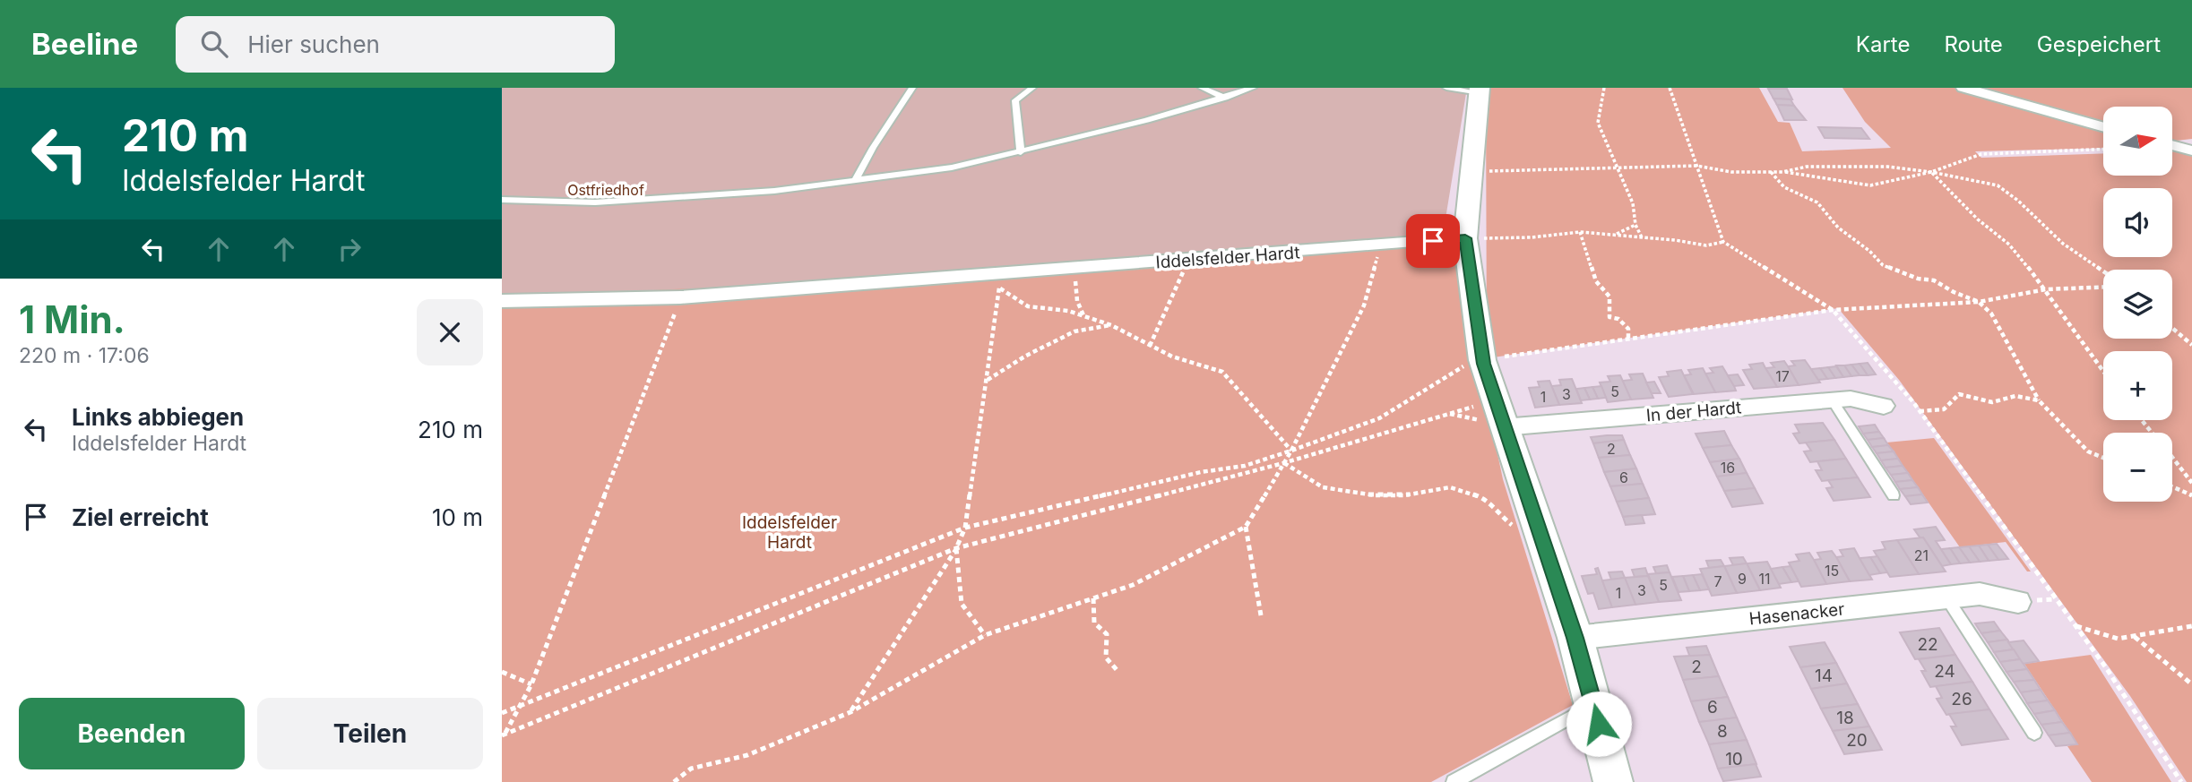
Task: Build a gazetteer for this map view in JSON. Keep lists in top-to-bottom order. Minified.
{"streets":{"street":["Iddelsfelder Hardt","In der Hardt","Hasenacker"]},"parks":["Ostfriedhof","Iddelsfelder Hardt"],"house_numbers":["17","5","3","1","2","16","6","21","15","9","11","7","5","3","1","22","2","24","14","26","6","18","8","20","10"],"north":"right","page":{"header":"Beeline","search":"Hier suchen","nav":["Karte","Route","Gespeichert"],"turn":["210 m","Iddelsfelder Hardt"],"map_buttons":["+","−"],"heading":["1 Min.","220 m · 17:06"],"list":[{"name":"Links abbiegen","note":"Iddelsfelder Hardt","value":"210 m"},{"name":"Ziel erreicht","value":"10 m"}],"buttons":["Beenden","Teilen"]}}
